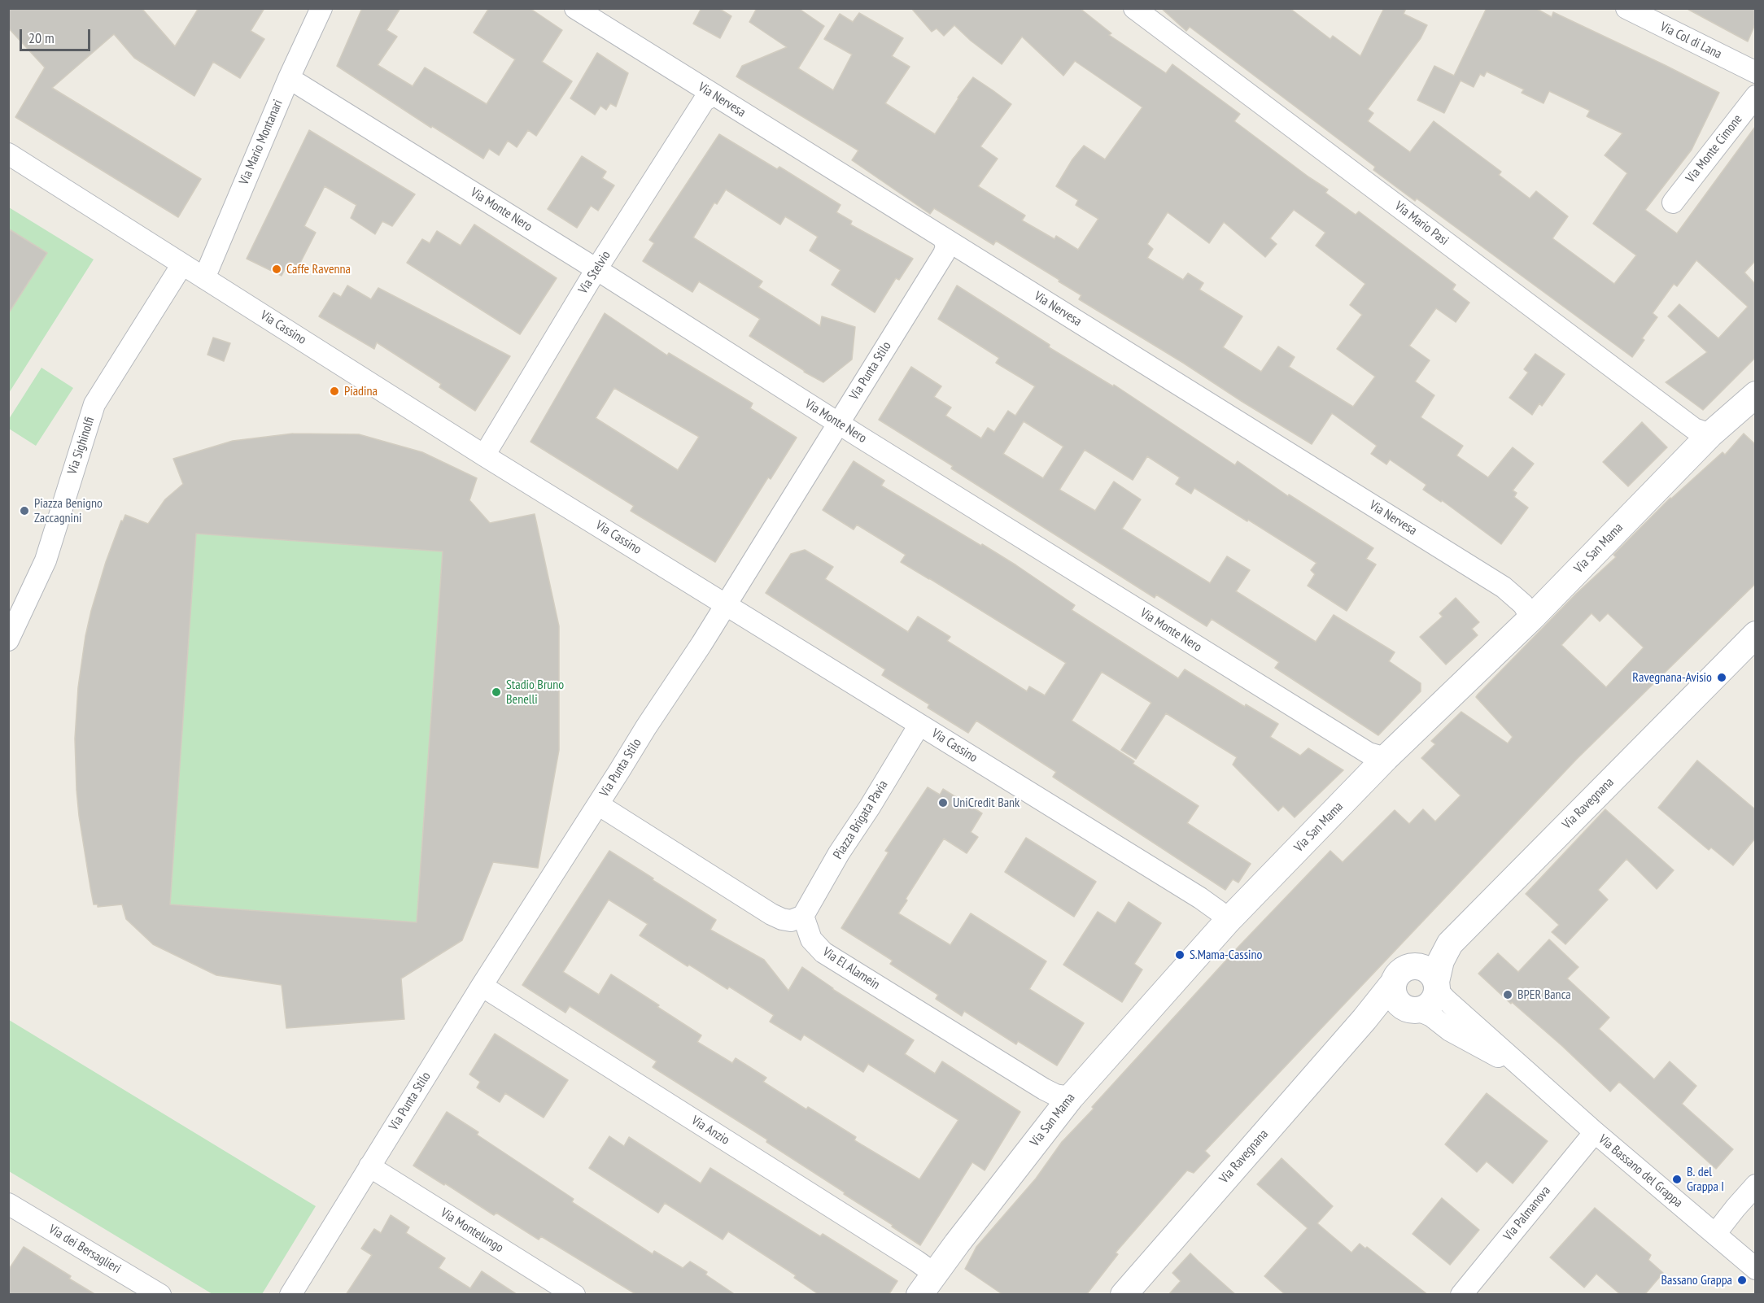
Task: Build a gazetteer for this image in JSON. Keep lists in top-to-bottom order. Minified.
{"streets":{"street":["Via Col di Lana","Via Nervesa","Via Mario Montanari","Via Monte Cimone","Via Monte Nero","Via Mario Pasi","Via Stelvio","Via Cassino","Via Punta Stilo","Via Sighinolfi","Via San Mama","Via Ravegnana","Piazza Brigata Pavia","Via El Alamein","Via Anzio","Via Bassano del Grappa","Via Palmanova","Via Montelungo","Via dei Bersaglieri"]},"crossings":[["Via Nervesa","Via Stelvio"],["Via Nervesa","Via Punta Stilo"],["Via Nervesa","Via San Mama"],["Via Mario Montanari","Via Monte Nero"],["Via Mario Montanari","Via Cassino"],["Via Monte Nero","Via Stelvio"],["Via Monte Nero","Via Punta Stilo"],["Via Monte Nero","Via San Mama"],["Via Mario Pasi","Via San Mama"],["Via Stelvio","Via Cassino"],["Via Cassino","Via Punta Stilo"],["Via Cassino","Via Sighinolfi"],["Via Cassino","Via San Mama"],["Via Cassino","Piazza Brigata Pavia"],["Via Punta Stilo","Via Anzio"],["Via Punta Stilo","Via Montelungo"],["Via San Mama","Via El Alamein"],["Via San Mama","Via Anzio"],["Via Ravegnana","Via Bassano del Grappa"],["Piazza Brigata Pavia","Via El Alamein"],["Via Bassano del Grappa","Via Palmanova"]],"places":["Caffe Ravenna","Piadina","Piazza Benigno Zaccagnini","Ravegnana-Avisio","Stadio Bruno Benelli","UniCredit Bank","S.Mama-Cassino","BPER Banca","B. del Grappa I","Bassano Grappa"],"scale_bar":"20 m"}
